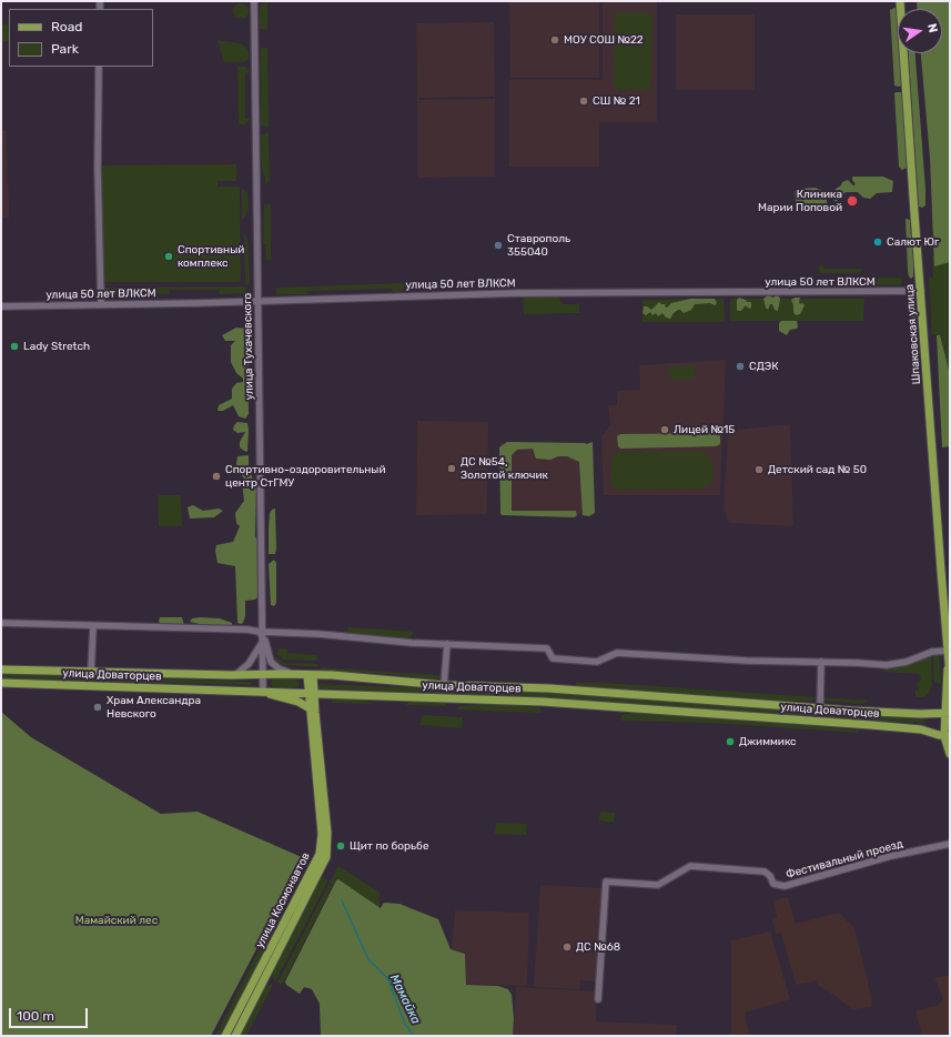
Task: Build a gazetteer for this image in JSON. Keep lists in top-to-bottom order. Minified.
{"streets":{"main road":["Шпаковская улица","улица Доваторцев","улица Космонавтов"],"street":["улица 50 лет ВЛКСМ","улица Тухачевского","Фестивальный проезд"]},"crossings":[["улица 50 лет ВЛКСМ","Шпаковская улица"],["улица 50 лет ВЛКСМ","улица Тухачевского"],["Шпаковская улица","улица Доваторцев"],["улица Тухачевского","улица Доваторцев"]],"water":["Мамайка"],"parks":["Мамайский лес"],"places":["МОУ СОШ №22","СШ № 21","Клиника Марии Поповой","Салют Юг","Ставрополь 355040","Спортивный комплекс","Lady Stretch","СДЭК","Лицей №15","ДС №54, Золотой ключик","Детский сад № 50","Спортивно-оздоровительный центр СтГМУ","Храм Александра Невского","Джиммикс","Щит по борьбе","ДС №68"],"legend":["Road","Park"],"scale_bar":"100 m","north":"right"}
